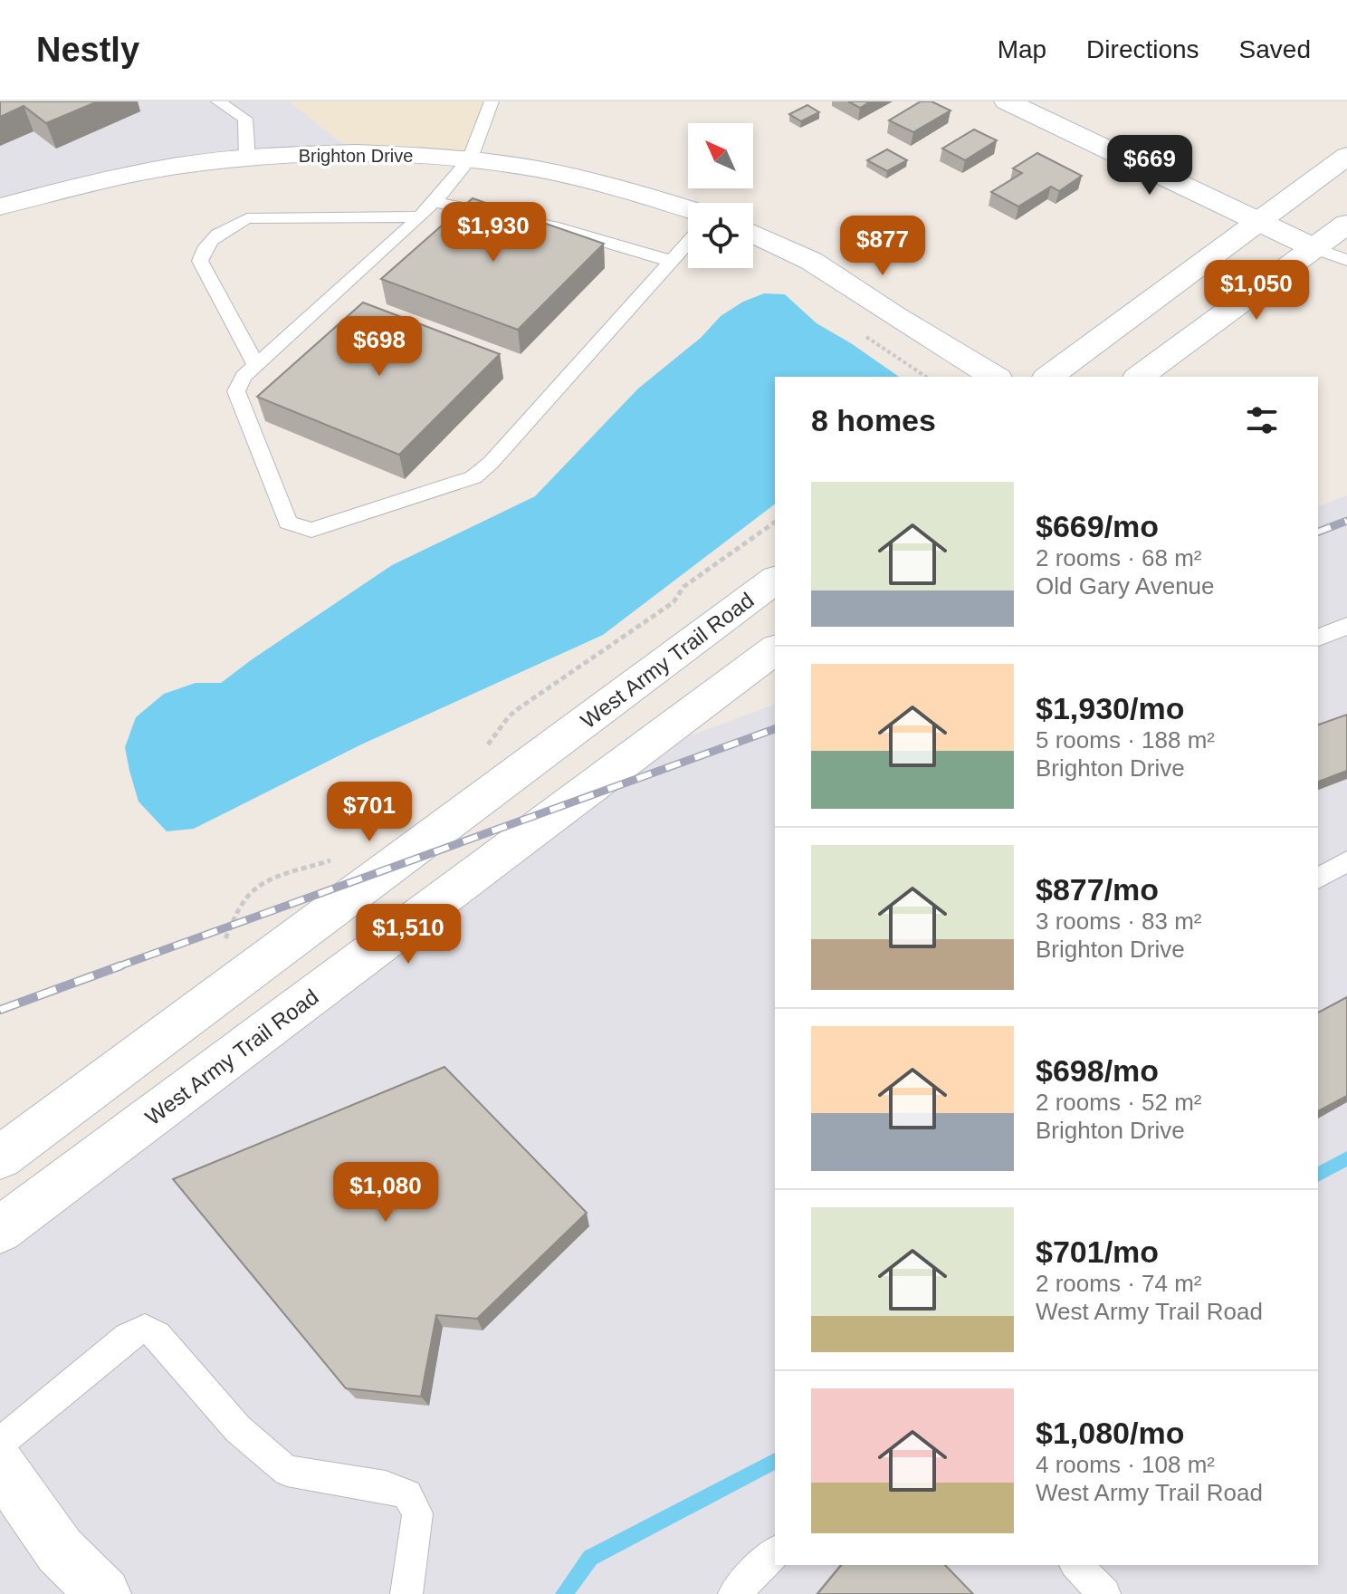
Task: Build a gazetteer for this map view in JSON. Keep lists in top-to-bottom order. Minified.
{"streets":{"main road":["Brighton Drive","West Army Trail Road"]},"north":"top left","page":{"header":"Nestly","nav":["Map","Directions","Saved"],"price":["$669","$1,930","$877","$1,050","$698","$701","$1,510","$1,080"],"heading":"8 homes","list":[{"name":"$669/mo","note":"2 rooms · 68 m² · Old Gary Avenue"},{"name":"$1,930/mo","note":"5 rooms · 188 m² · Brighton Drive"},{"name":"$877/mo","note":"3 rooms · 83 m² · Brighton Drive"},{"name":"$698/mo","note":"2 rooms · 52 m² · Brighton Drive"},{"name":"$701/mo","note":"2 rooms · 74 m² · West Army Trail Road"},{"name":"$1,080/mo","note":"4 rooms · 108 m² · West Army Trail Road"}]}}
